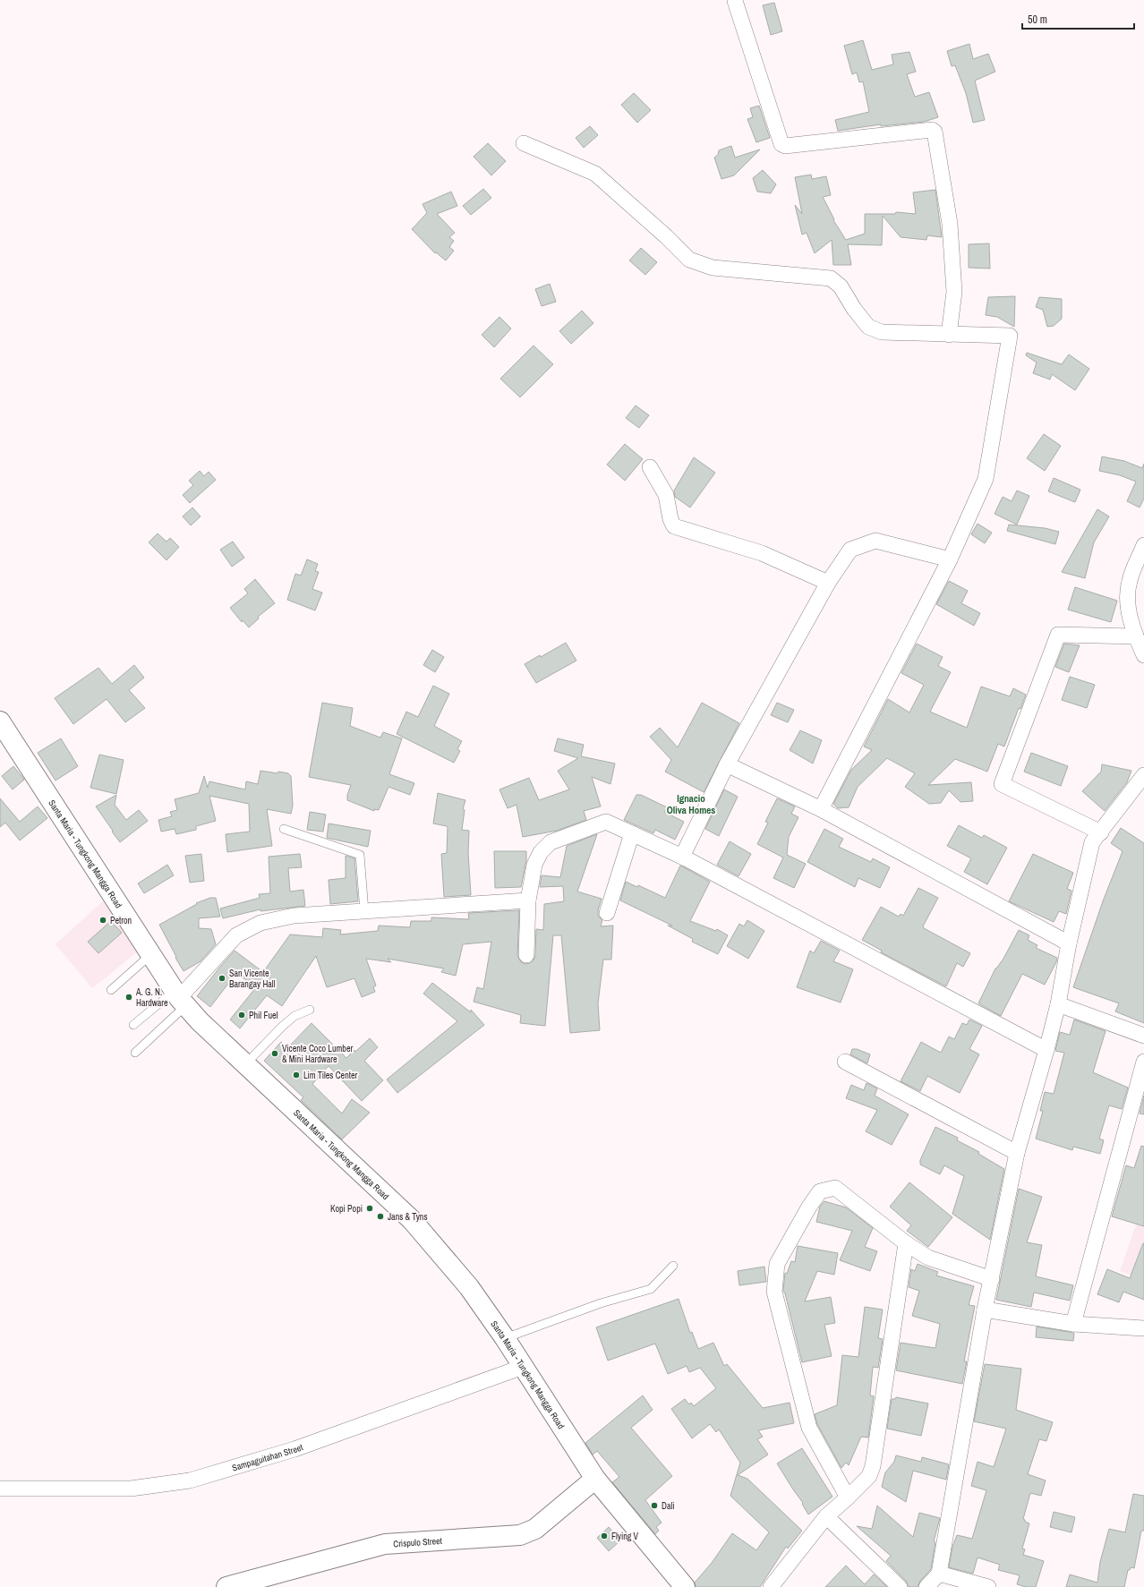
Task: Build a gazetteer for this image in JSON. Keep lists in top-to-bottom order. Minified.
{"streets":{"main road":["Santa Maria - Tungkong Mangga Road","Crispulo Street"],"street":["Sampaguitahan Street"]},"crossings":[["Santa Maria - Tungkong Mangga Road","Sampaguitahan Street"],["Santa Maria - Tungkong Mangga Road","Crispulo Street"]],"districts":["Ignacio Oliva Homes"],"places":["Petron","San Vicente Barangay Hall","A. G. N. Hardware","Phil Fuel","Vicente Coco Lumber & Mini Hardware","Lim Tiles Center","Kopi Popi","Jans & Tyns","Dali","Flying V"],"scale_bar":"50 m"}
